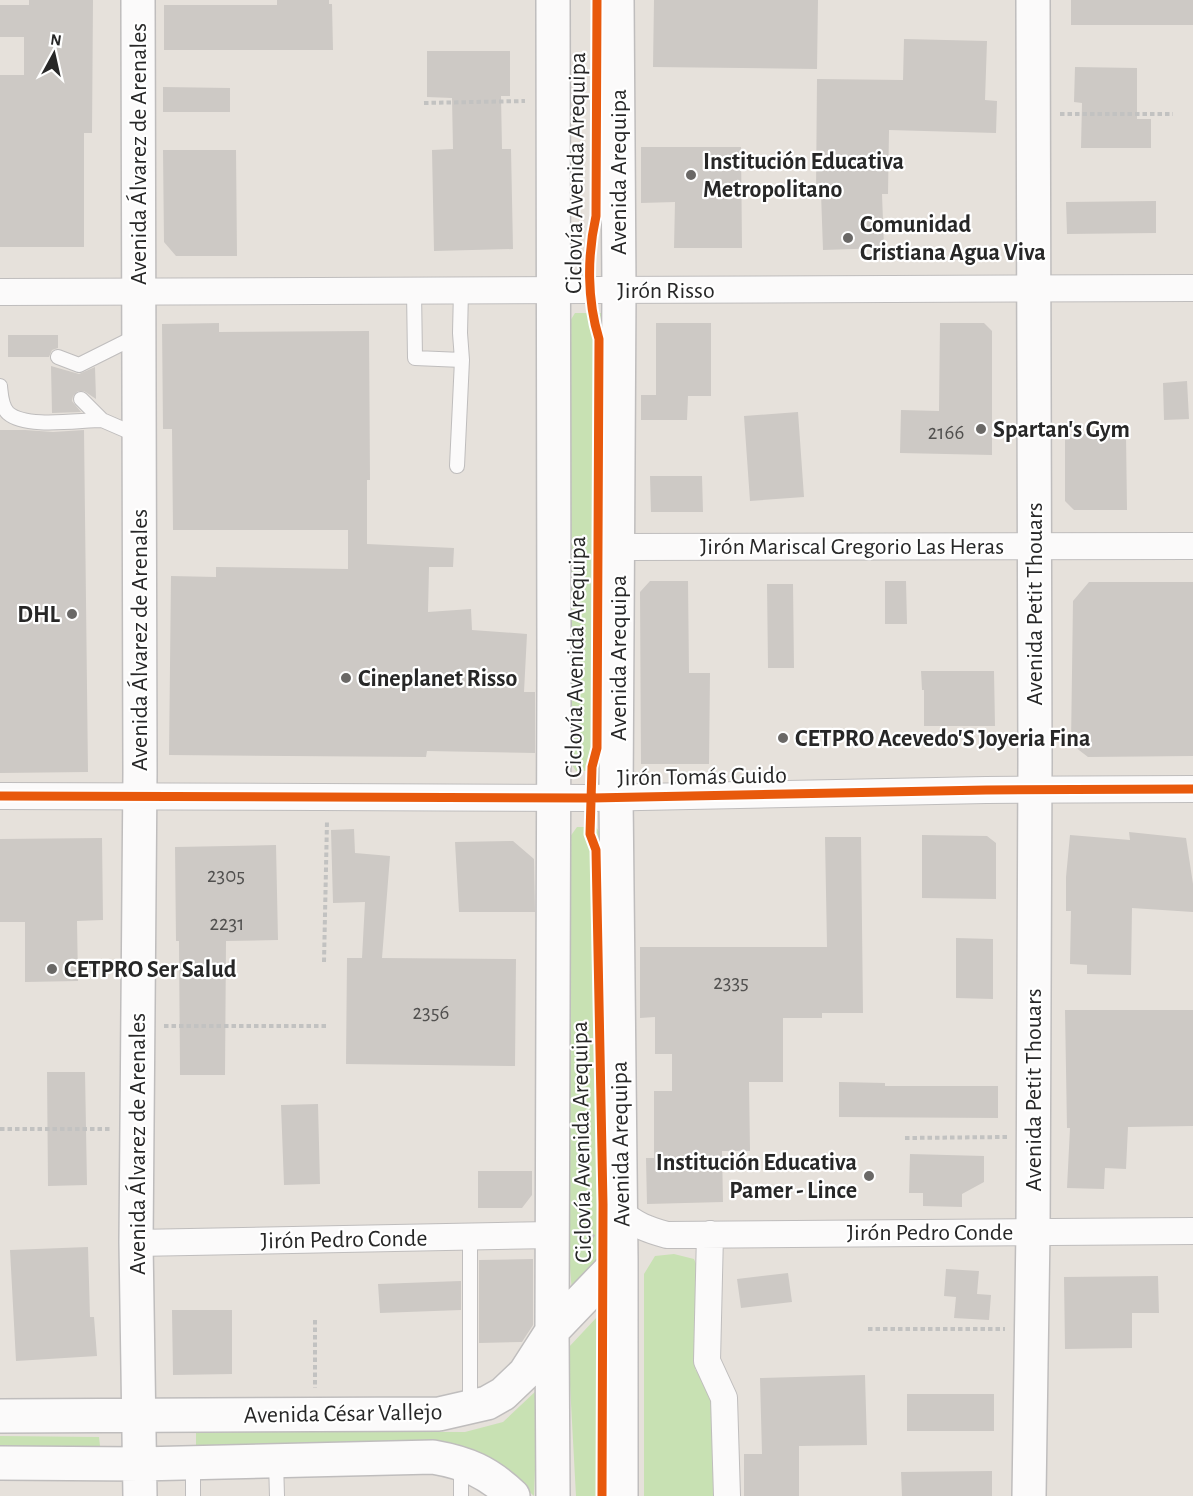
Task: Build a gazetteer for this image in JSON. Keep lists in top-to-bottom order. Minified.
{"streets":{"main road":["Avenida Álvarez de Arenales","Avenida Arequipa","Avenida Petit Thouars","Avenida César Vallejo"],"street":["Jirón Risso","Jirón Mariscal Gregorio Las Heras","Jirón Tomás Guido","Jirón Pedro Conde"],"cycle path":["Ciclovía Avenida Arequipa"]},"crossings":[["Avenida Álvarez de Arenales","Jirón Risso"],["Avenida Álvarez de Arenales","Jirón Tomás Guido"],["Avenida Álvarez de Arenales","Jirón Pedro Conde"],["Avenida Álvarez de Arenales","Avenida César Vallejo"],["Avenida Arequipa","Ciclovía Avenida Arequipa"],["Avenida Arequipa","Jirón Risso"],["Avenida Arequipa","Jirón Mariscal Gregorio Las Heras"],["Avenida Arequipa","Jirón Tomás Guido"],["Avenida Arequipa","Jirón Pedro Conde"],["Avenida Arequipa","Avenida César Vallejo"],["Ciclovía Avenida Arequipa","Jirón Pedro Conde"],["Ciclovía Avenida Arequipa","Avenida César Vallejo"],["Jirón Risso","Avenida Petit Thouars"],["Jirón Mariscal Gregorio Las Heras","Avenida Petit Thouars"],["Avenida Petit Thouars","Jirón Tomás Guido"],["Avenida Petit Thouars","Jirón Pedro Conde"],["Jirón Pedro Conde","Avenida César Vallejo"]],"places":["Institución Educativa Metropolitano","Comunidad Cristiana Agua Viva","Spartan's Gym","DHL","Cineplanet Risso","CETPRO Acevedo'S Joyeria Fina","CETPRO Ser Salud","Institución Educativa Pamer - Lince"],"house_numbers":["2166","2305","2231","2335","2356"],"north":"top"}
